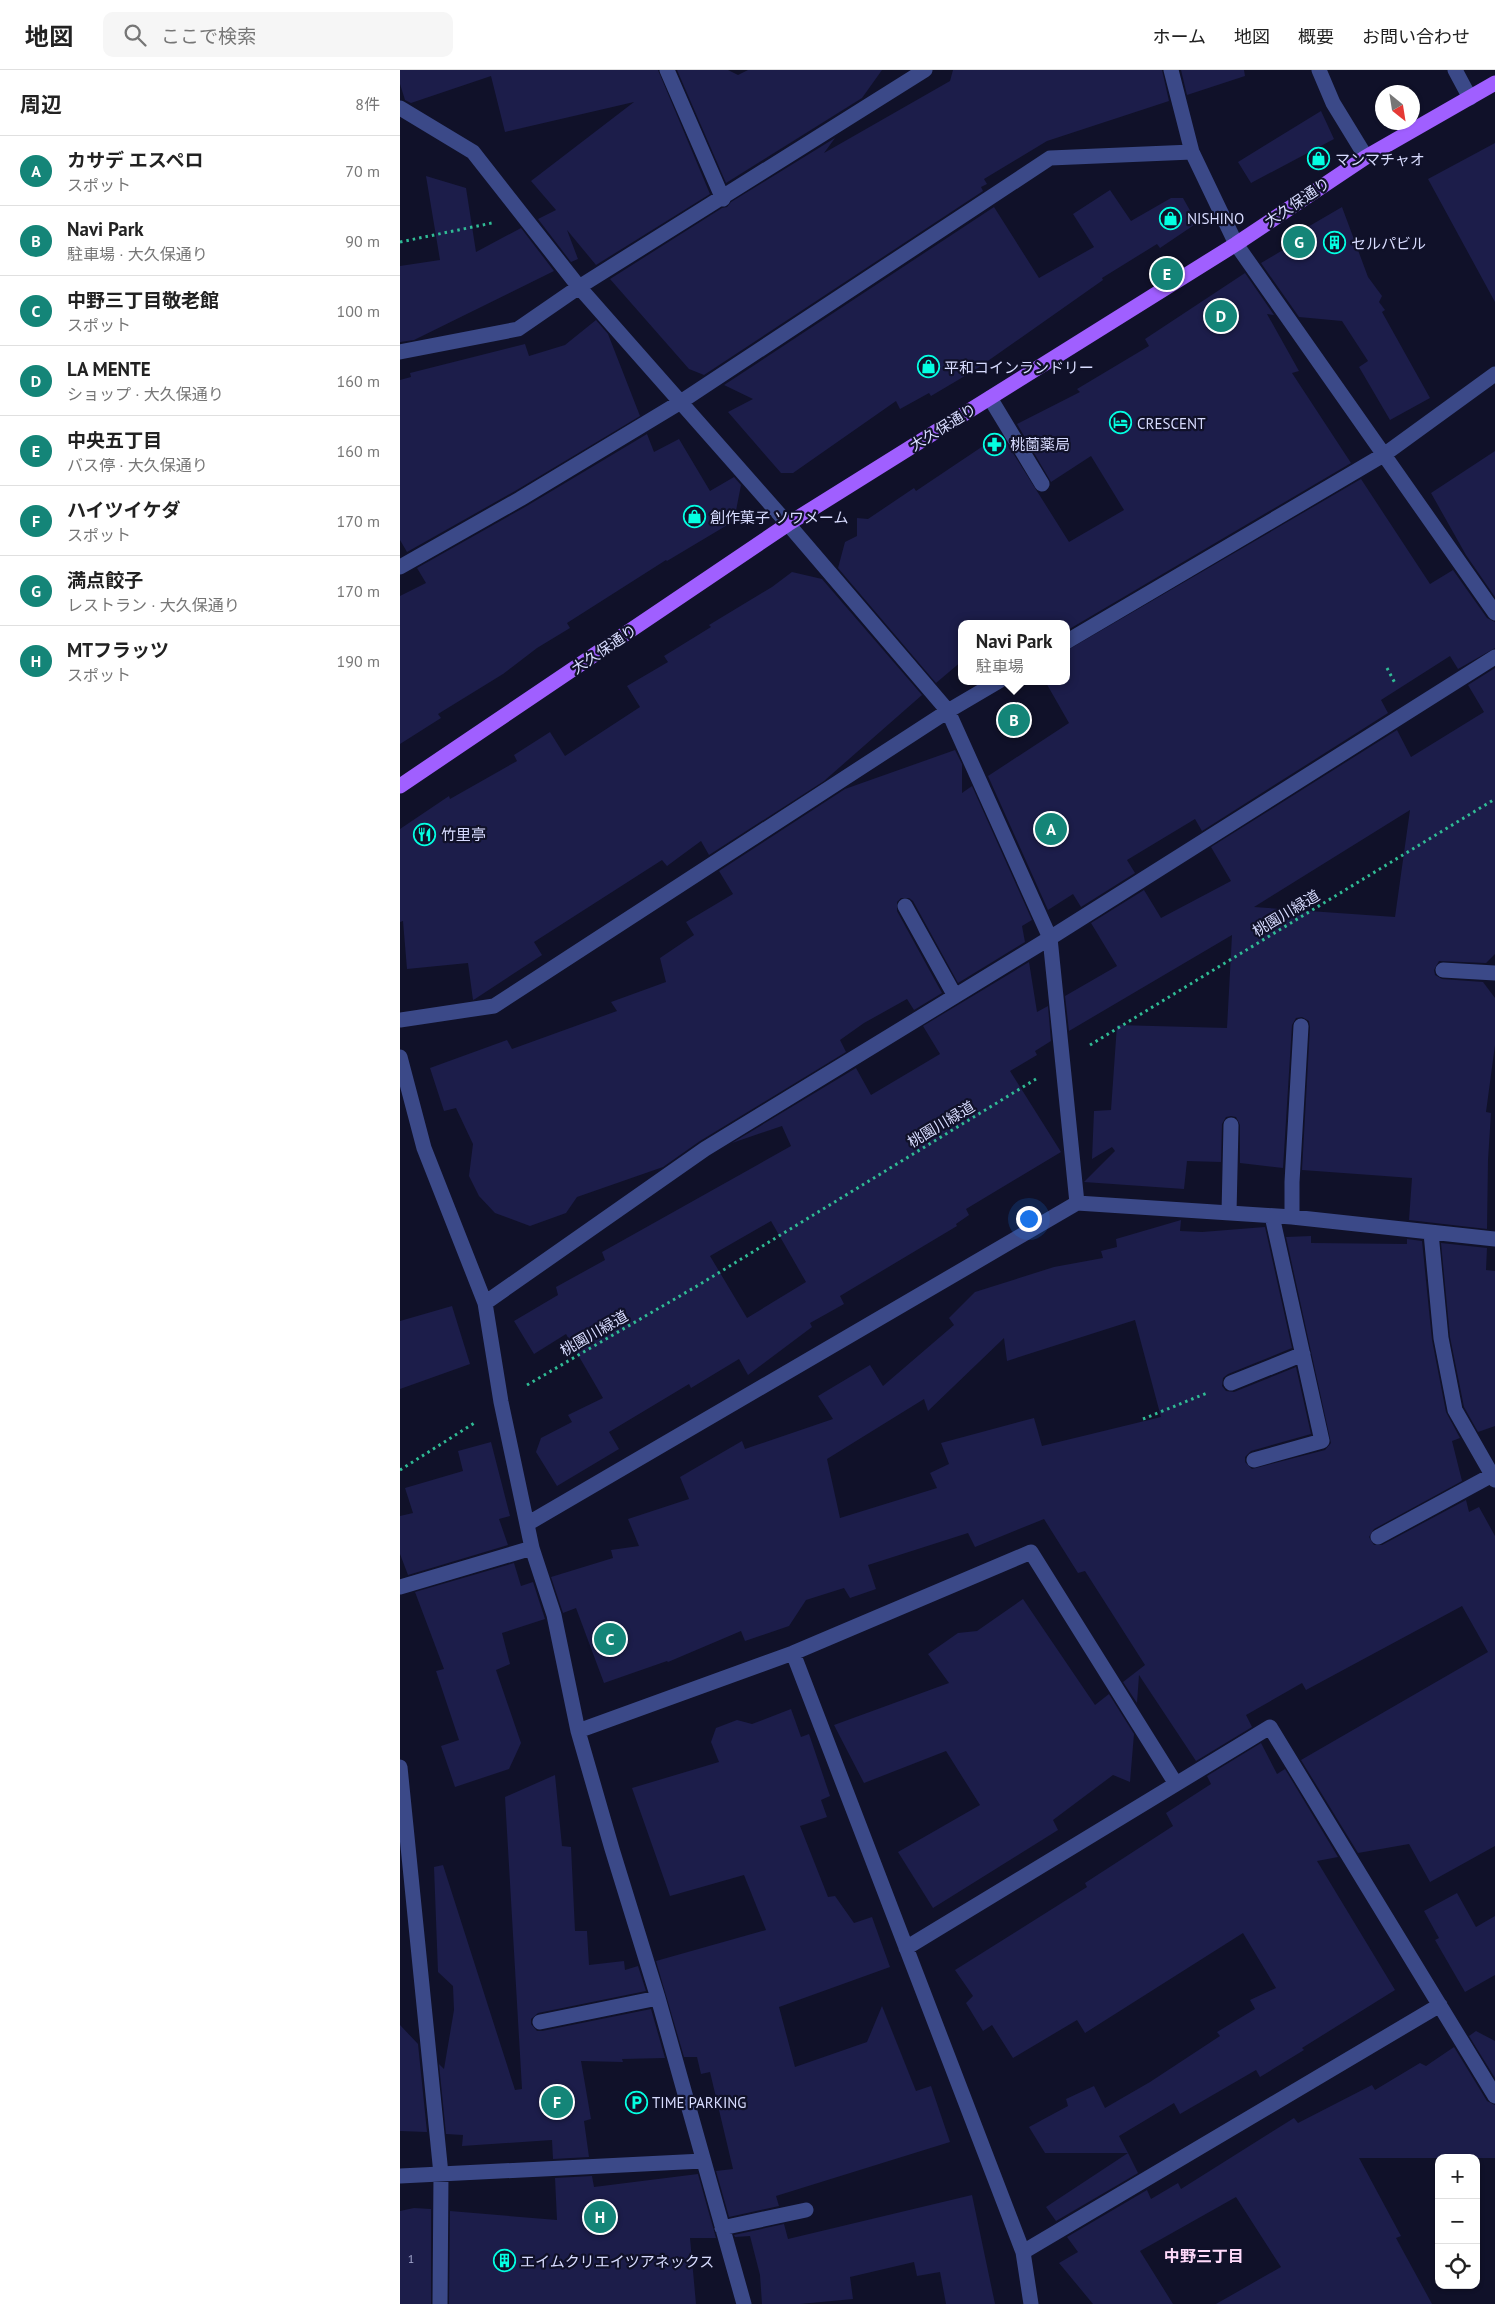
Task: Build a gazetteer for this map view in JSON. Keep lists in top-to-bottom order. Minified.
{"streets":{"main road":["大久保通り"],"path":["桃園川緑道"]},"districts":["中野三丁目"],"places":{"shop":["マンマチャオ","NISHINO","平和コインランドリー","創作菓子 ソワメーム"],"building":["セルパビル","エイムクリエイツアネックス"],"hotel":["CRESCENT"],"pharmacy":["桃薗薬局"],"restaurant":["竹里亭"],"parking":["TIME PARKING"]},"house_numbers":["1"],"north":"bottom right","page":{"header":"地図","search":"ここで検索","nav":["ホーム","地図","概要","お問い合わせ"],"heading":["周辺","8件"],"list":[{"mark":"A","name":"カサデ エスペロ","note":"スポット","value":"70 m"},{"mark":"B","name":"Navi Park","note":"駐車場 · 大久保通り","value":"90 m"},{"mark":"C","name":"中野三丁目敬老館","note":"スポット","value":"100 m"},{"mark":"D","name":"LA MENTE","note":"ショップ · 大久保通り","value":"160 m"},{"mark":"E","name":"中央五丁目","note":"バス停 · 大久保通り","value":"160 m"},{"mark":"F","name":"ハイツイケダ","note":"スポット","value":"170 m"},{"mark":"G","name":"満点餃子","note":"レストラン · 大久保通り","value":"170 m"},{"mark":"H","name":"MTフラッツ","note":"スポット","value":"190 m"}],"pins":["G","E","D","B","A","C","F","H"],"popup":["Navi Park","駐車場"],"map_buttons":["+","−"]}}
